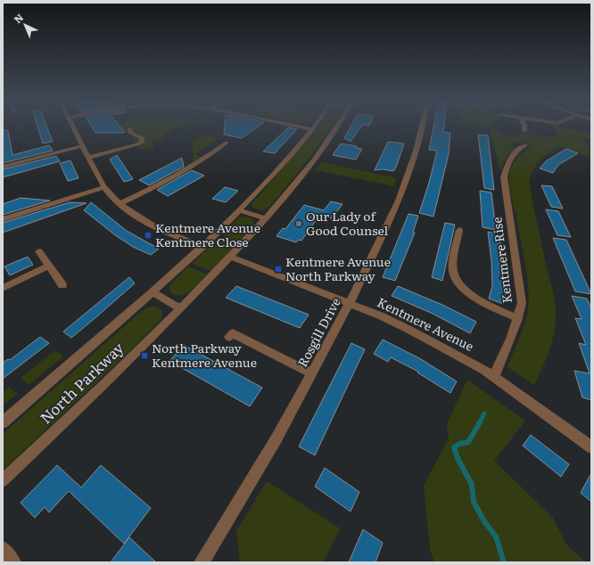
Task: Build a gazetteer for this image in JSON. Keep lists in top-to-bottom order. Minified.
{"streets":{"street":["Kentmere Rise","Kentmere Avenue","Rosgill Drive","North Parkway"]},"crossings":[["Kentmere Rise","Kentmere Avenue"],["Kentmere Avenue","Rosgill Drive"],["Kentmere Avenue","North Parkway"]],"places":{"other":["Our Lady of Good Counsel"],"transit":["Kentmere Avenue Kentmere Close","Kentmere Avenue North Parkway","North Parkway Kentmere Avenue"]},"north":"top left"}
